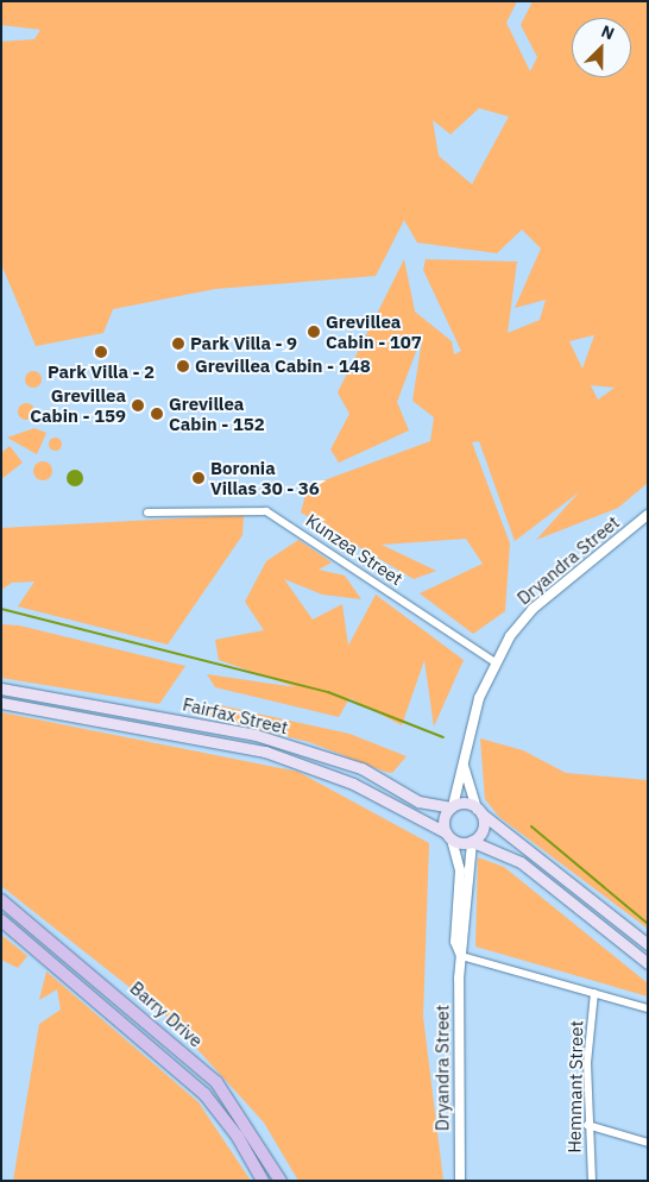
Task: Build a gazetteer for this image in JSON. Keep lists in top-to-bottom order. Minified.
{"streets":{"main road":["Fairfax Street","Barry Drive"],"street":["Kunzea Street","Dryandra Street","Hemmant Street"]},"crossings":[["Kunzea Street","Dryandra Street"],["Dryandra Street","Fairfax Street"]],"places":["Grevillea Cabin - 107","Park Villa - 9","Park Villa - 2","Grevillea Cabin - 148","Grevillea Cabin - 159","Grevillea Cabin - 152","Boronia Villas 30 - 36"],"north":"top right"}
